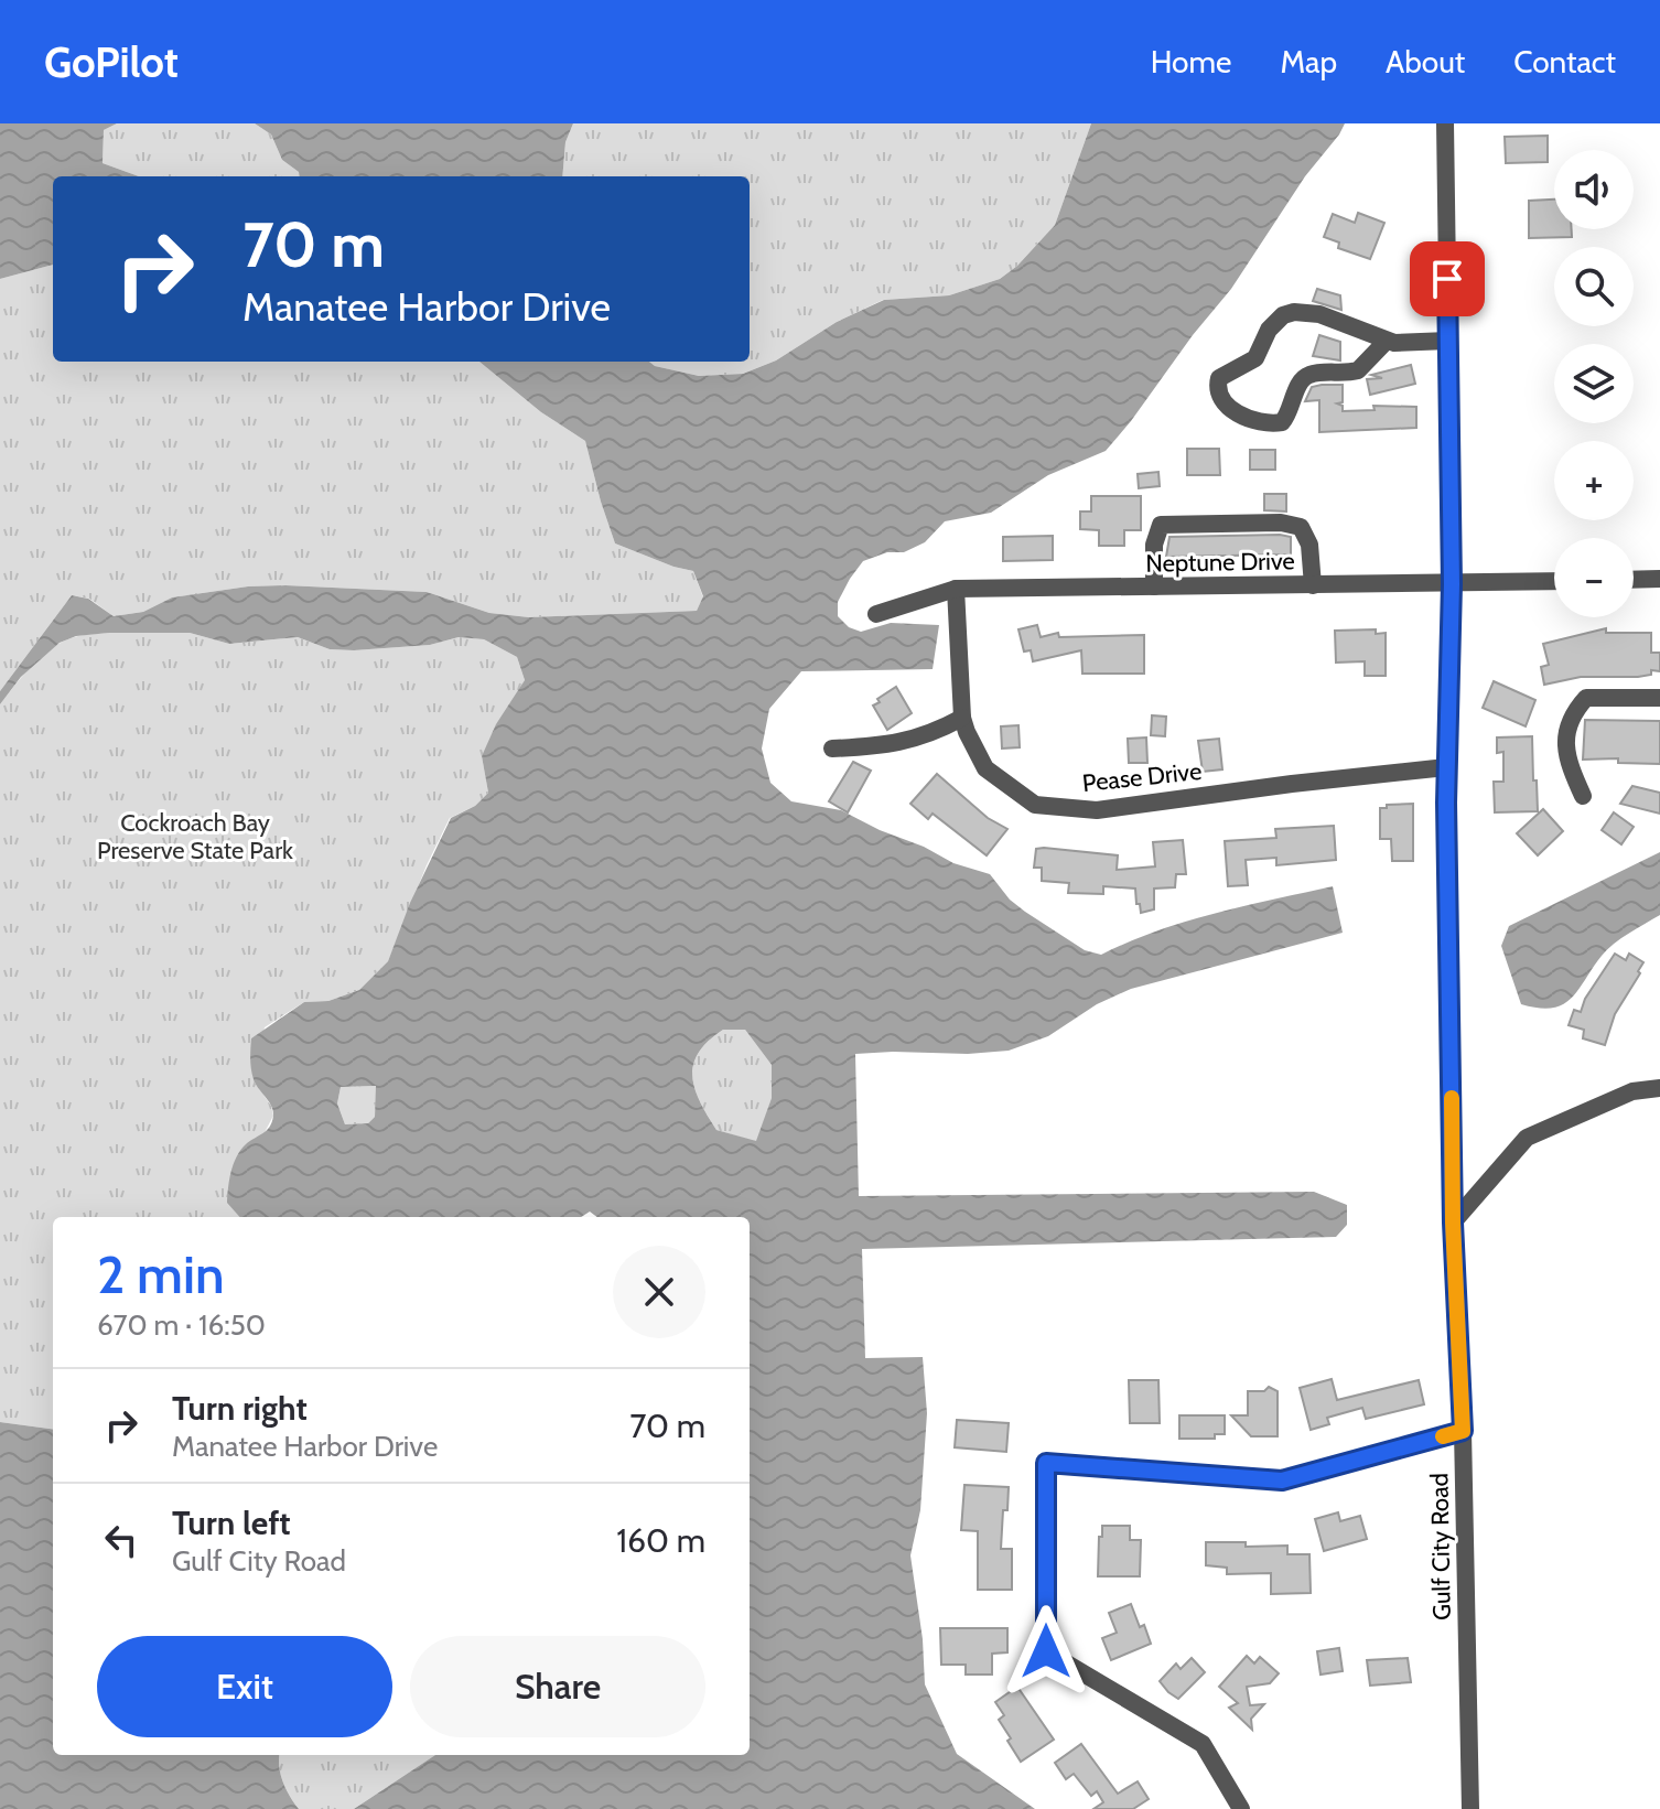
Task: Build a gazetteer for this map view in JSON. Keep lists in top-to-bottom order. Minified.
{"streets":{"street":["Neptune Drive","Pease Drive","Gulf City Road"]},"crossings":[["Neptune Drive","Pease Drive"],["Neptune Drive","Gulf City Road"],["Pease Drive","Gulf City Road"]],"parks":["Cockroach Bay Preserve State Park"],"page":{"header":"GoPilot","nav":["Home","Map","About","Contact"],"map_buttons":["+","−"],"turn":["70 m","Manatee Harbor Drive"],"heading":["2 min","670 m · 16:50"],"list":[{"name":"Turn right","note":"Manatee Harbor Drive","value":"70 m"},{"name":"Turn left","note":"Gulf City Road","value":"160 m"}],"buttons":["Exit","Share"]}}
